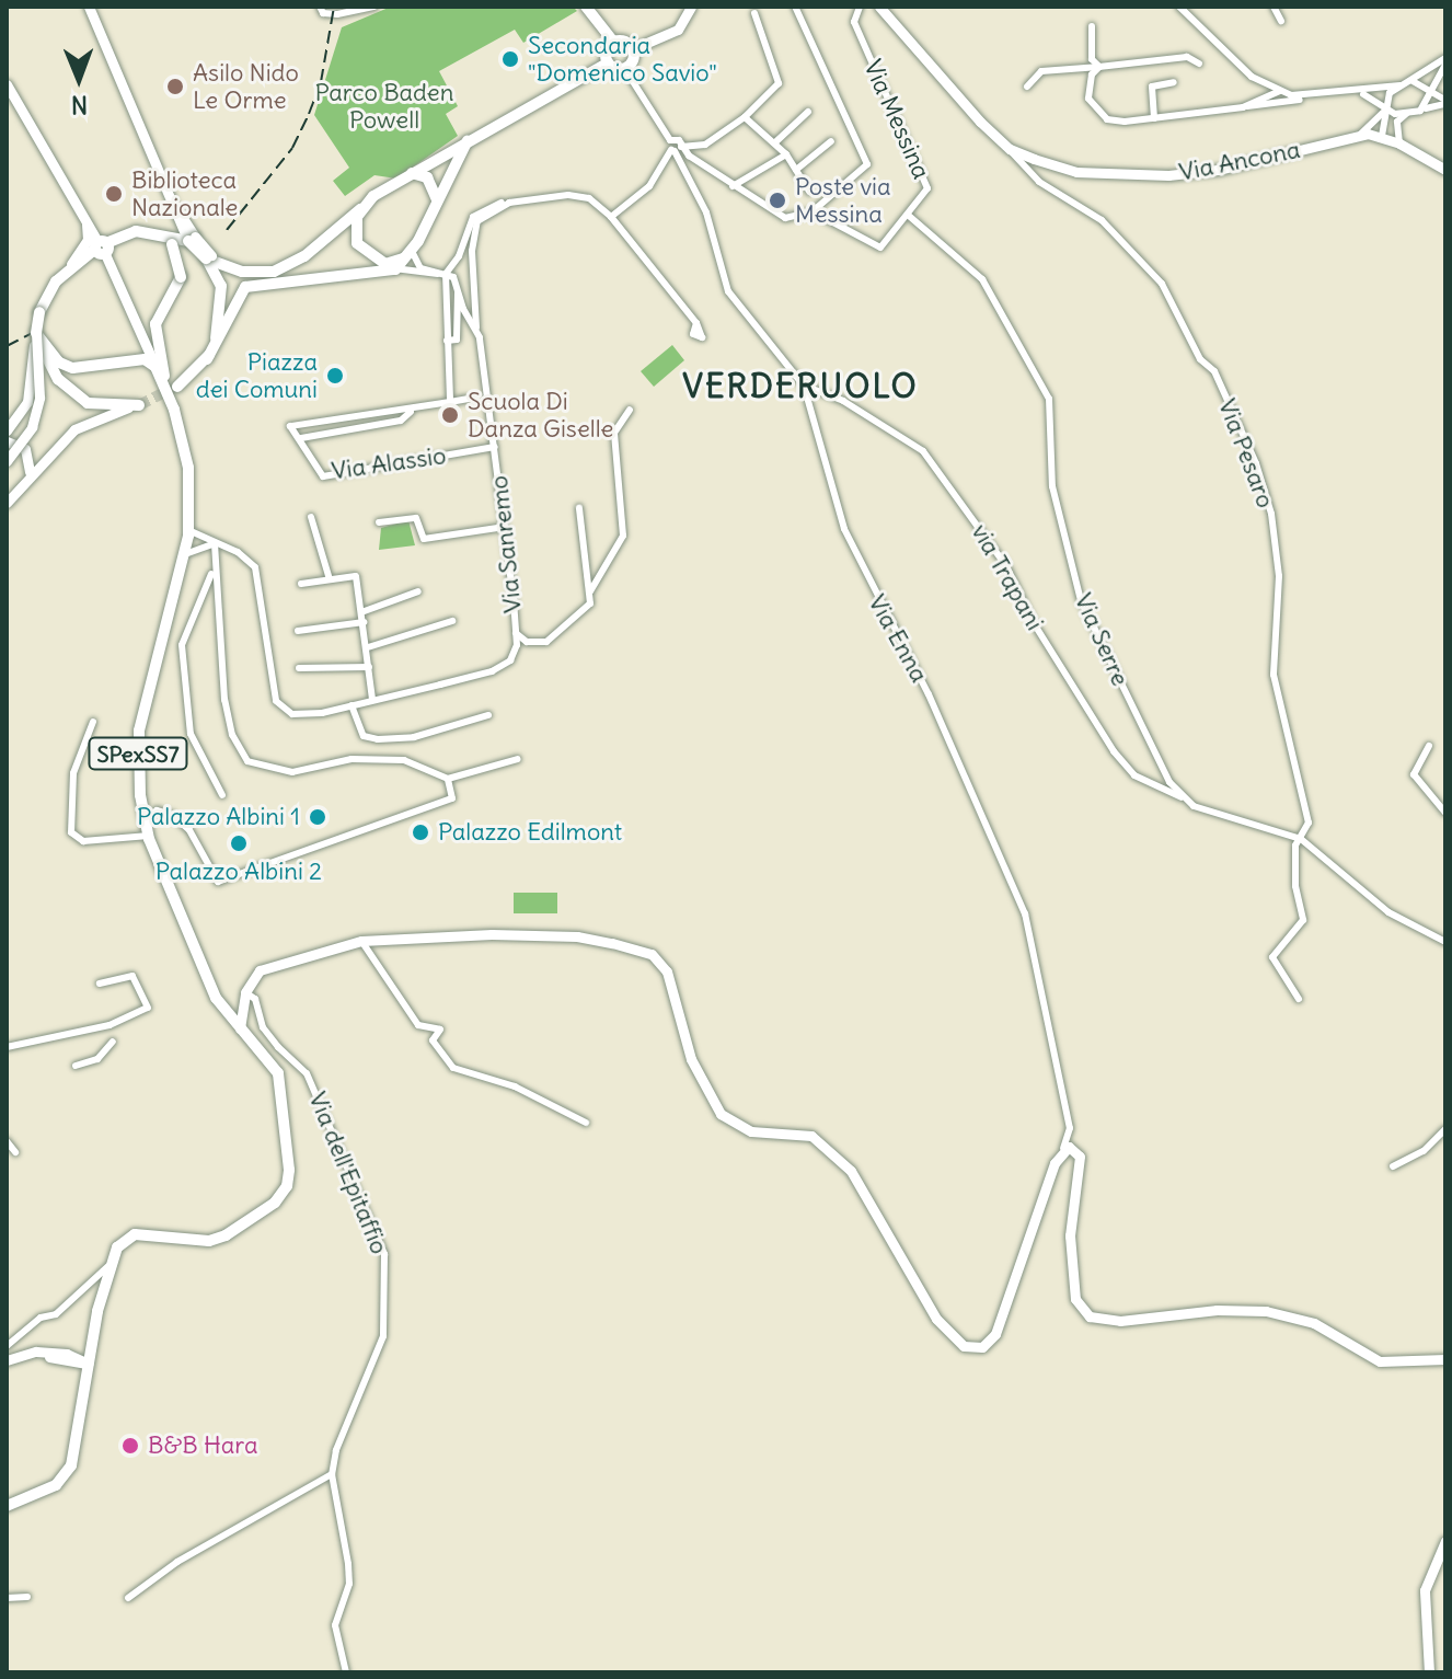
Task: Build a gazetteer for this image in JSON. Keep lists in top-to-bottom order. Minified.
{"streets":{"main road":["Via Ancona","SPexSS7"],"street":["Via Messina","Via Pesaro","Via Alassio","Via Sanremo","via Trapani","Via Enna","Via Serre","Via dell'Epitaffio"]},"crossings":[["Via Messina","Via Serre"],["Via Ancona","Via Pesaro"],["Via Alassio","Via Sanremo"],["Via Sanremo","SPexSS7"],["via Trapani","Via Enna"],["via Trapani","Via Serre"]],"districts":["VERDERUOLO"],"parks":["Parco Baden Powell"],"places":["Secondaria \"Domenico Savio\"","Asilo Nido Le Orme","Biblioteca Nazionale","Poste via Messina","Piazza dei Comuni","Scuola Di Danza Giselle","Palazzo Albini 1","Palazzo Edilmont","Palazzo Albini 2","B&B Hara"],"north":"bottom"}
